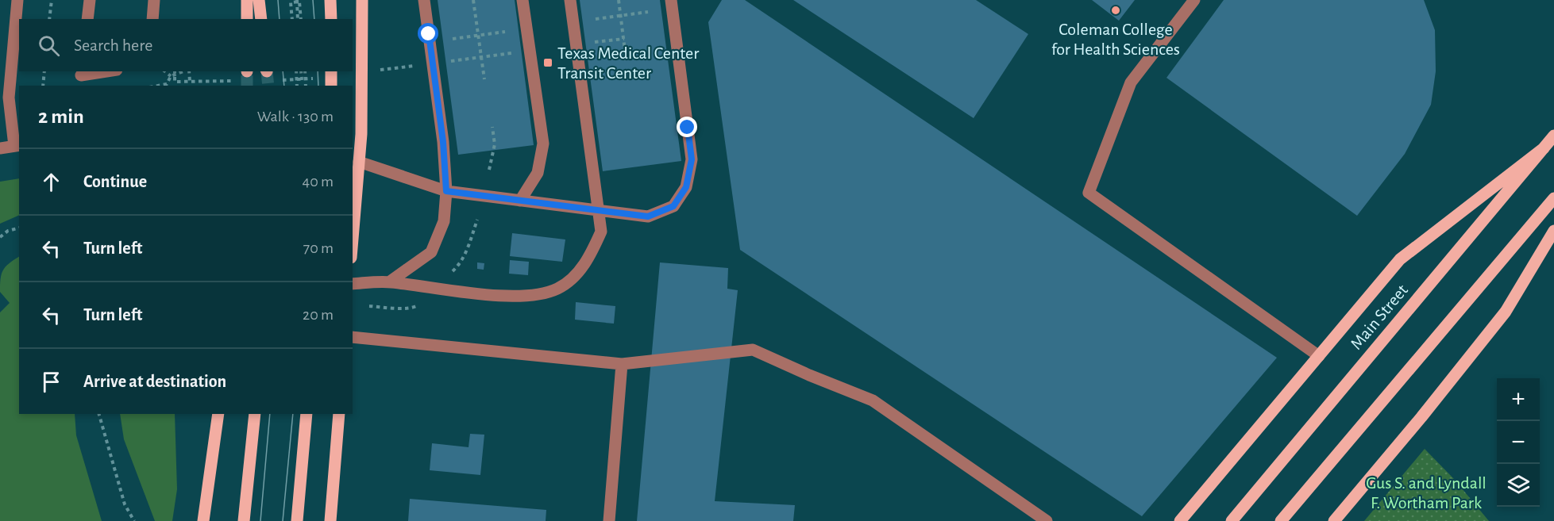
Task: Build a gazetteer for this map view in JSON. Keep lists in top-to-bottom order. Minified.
{"streets":{"main road":["Main Street"]},"parks":["Gus S. and Lyndall F. Wortham Park"],"places":{"other":["Coleman College for Health Sciences"],"transit":["Texas Medical Center Transit Center"]},"page":{"search":"Search here","heading":["2 min","Walk · 130 m"],"list":[["Continue","40 m"],["Turn left","70 m"],["Turn left","20 m"],"Arrive at destination"],"map_buttons":["+","−"]}}
